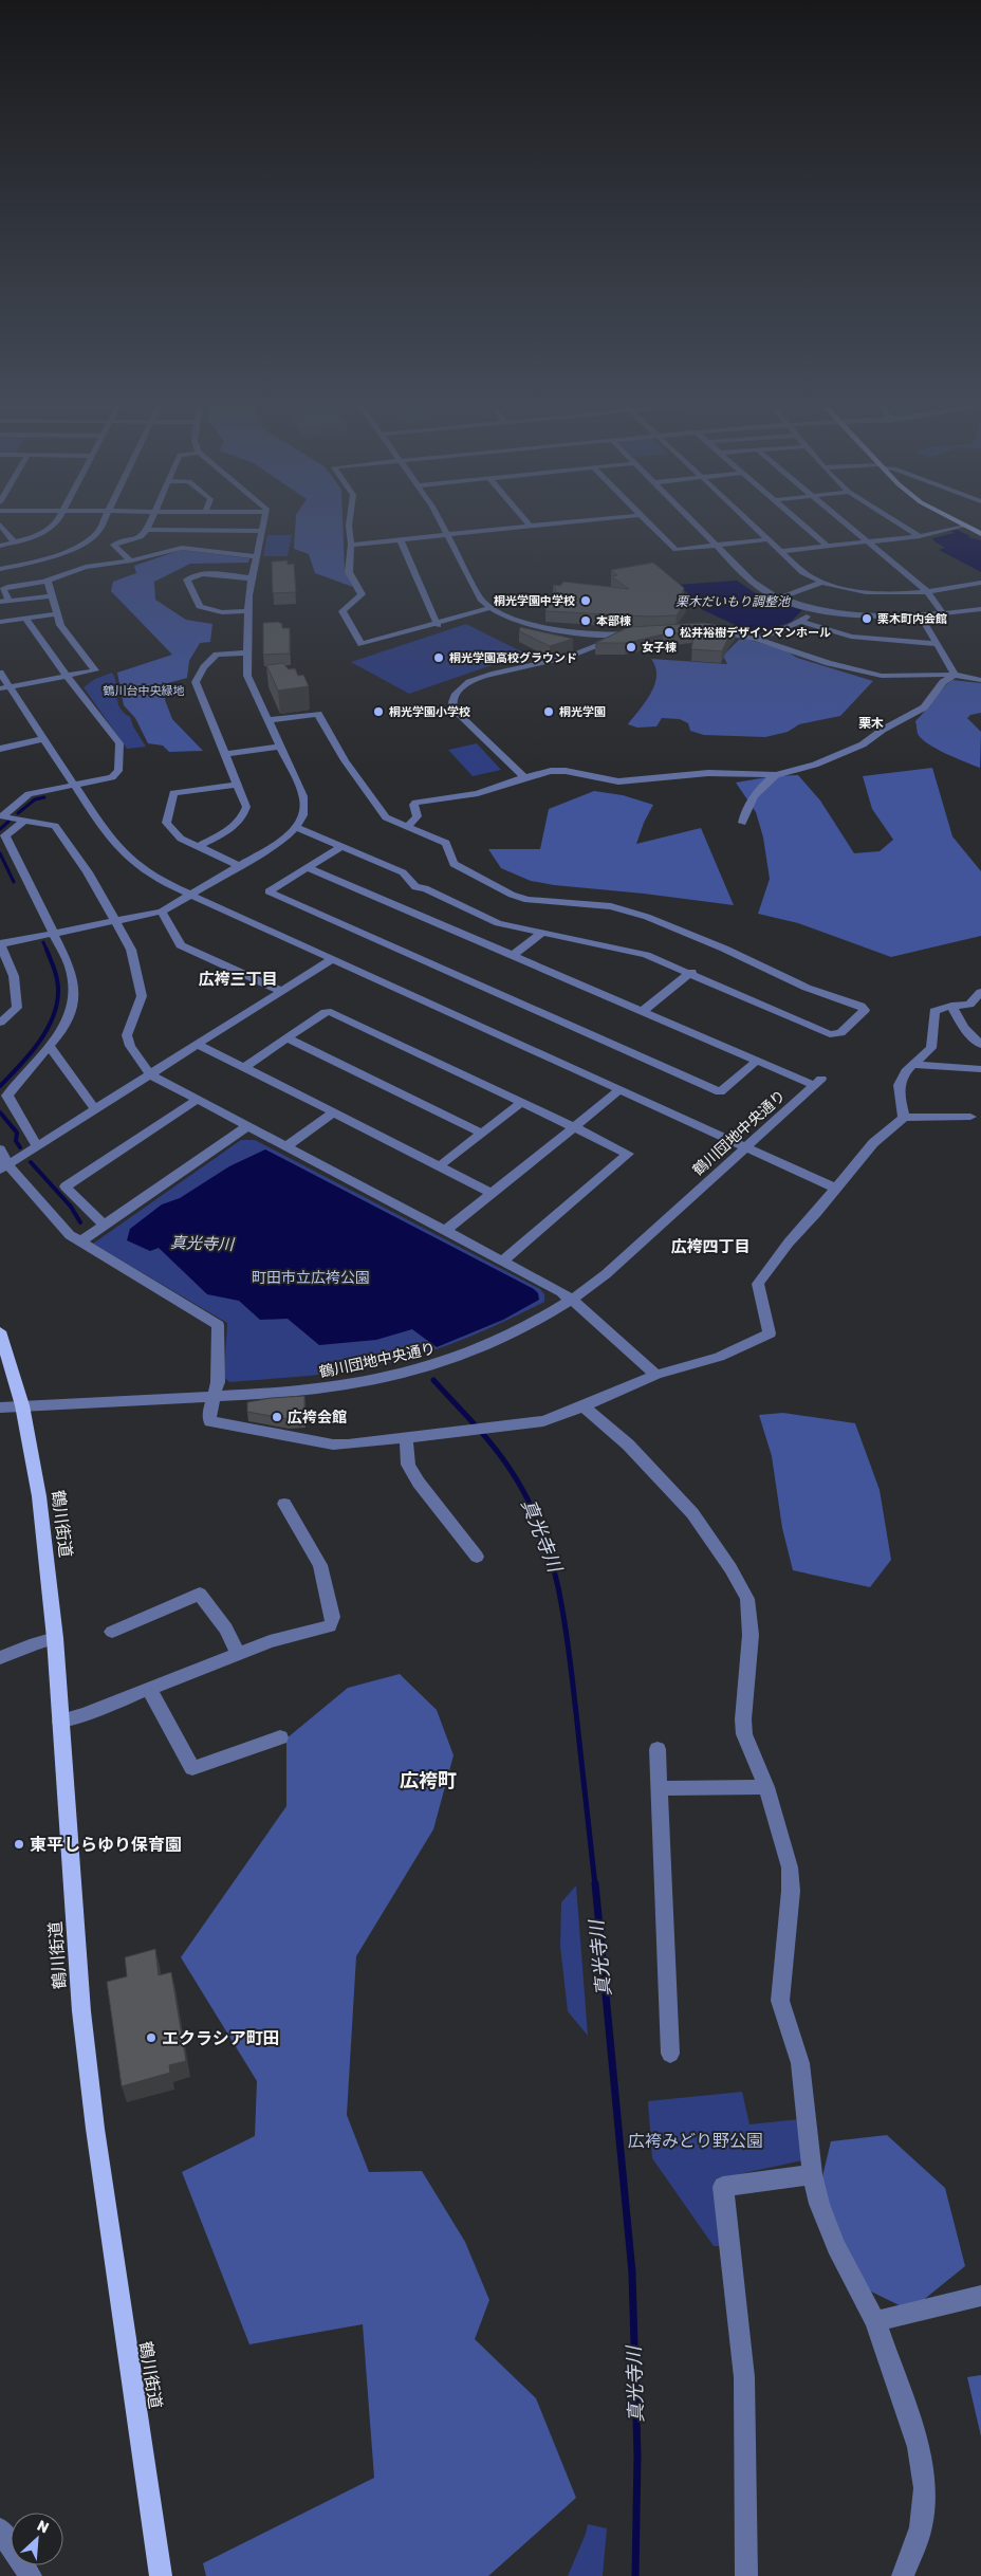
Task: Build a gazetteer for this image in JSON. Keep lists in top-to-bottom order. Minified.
{"streets":{"main road":["鶴川街道"],"street":["鶴川団地中央通り"]},"crossings":[["鶴川団地中央通り","鶴川街道"]],"districts":["栗木","広袴三丁目","広袴四丁目","広袴町"],"water":["栗木だいもり調整池","真光寺川"],"parks":["鶴川台中央緑地","町田市立広袴公園","広袴みどり野公園"],"places":["桐光学園中学校","栗木町内会館","本部棟","松井裕樹デザインマンホール","女子棟","桐光学園高校グラウンド","桐光学園小学校","桐光学園","広袴会館","東平しらゆり保育園","エクラシア町田"],"north":"top right"}
